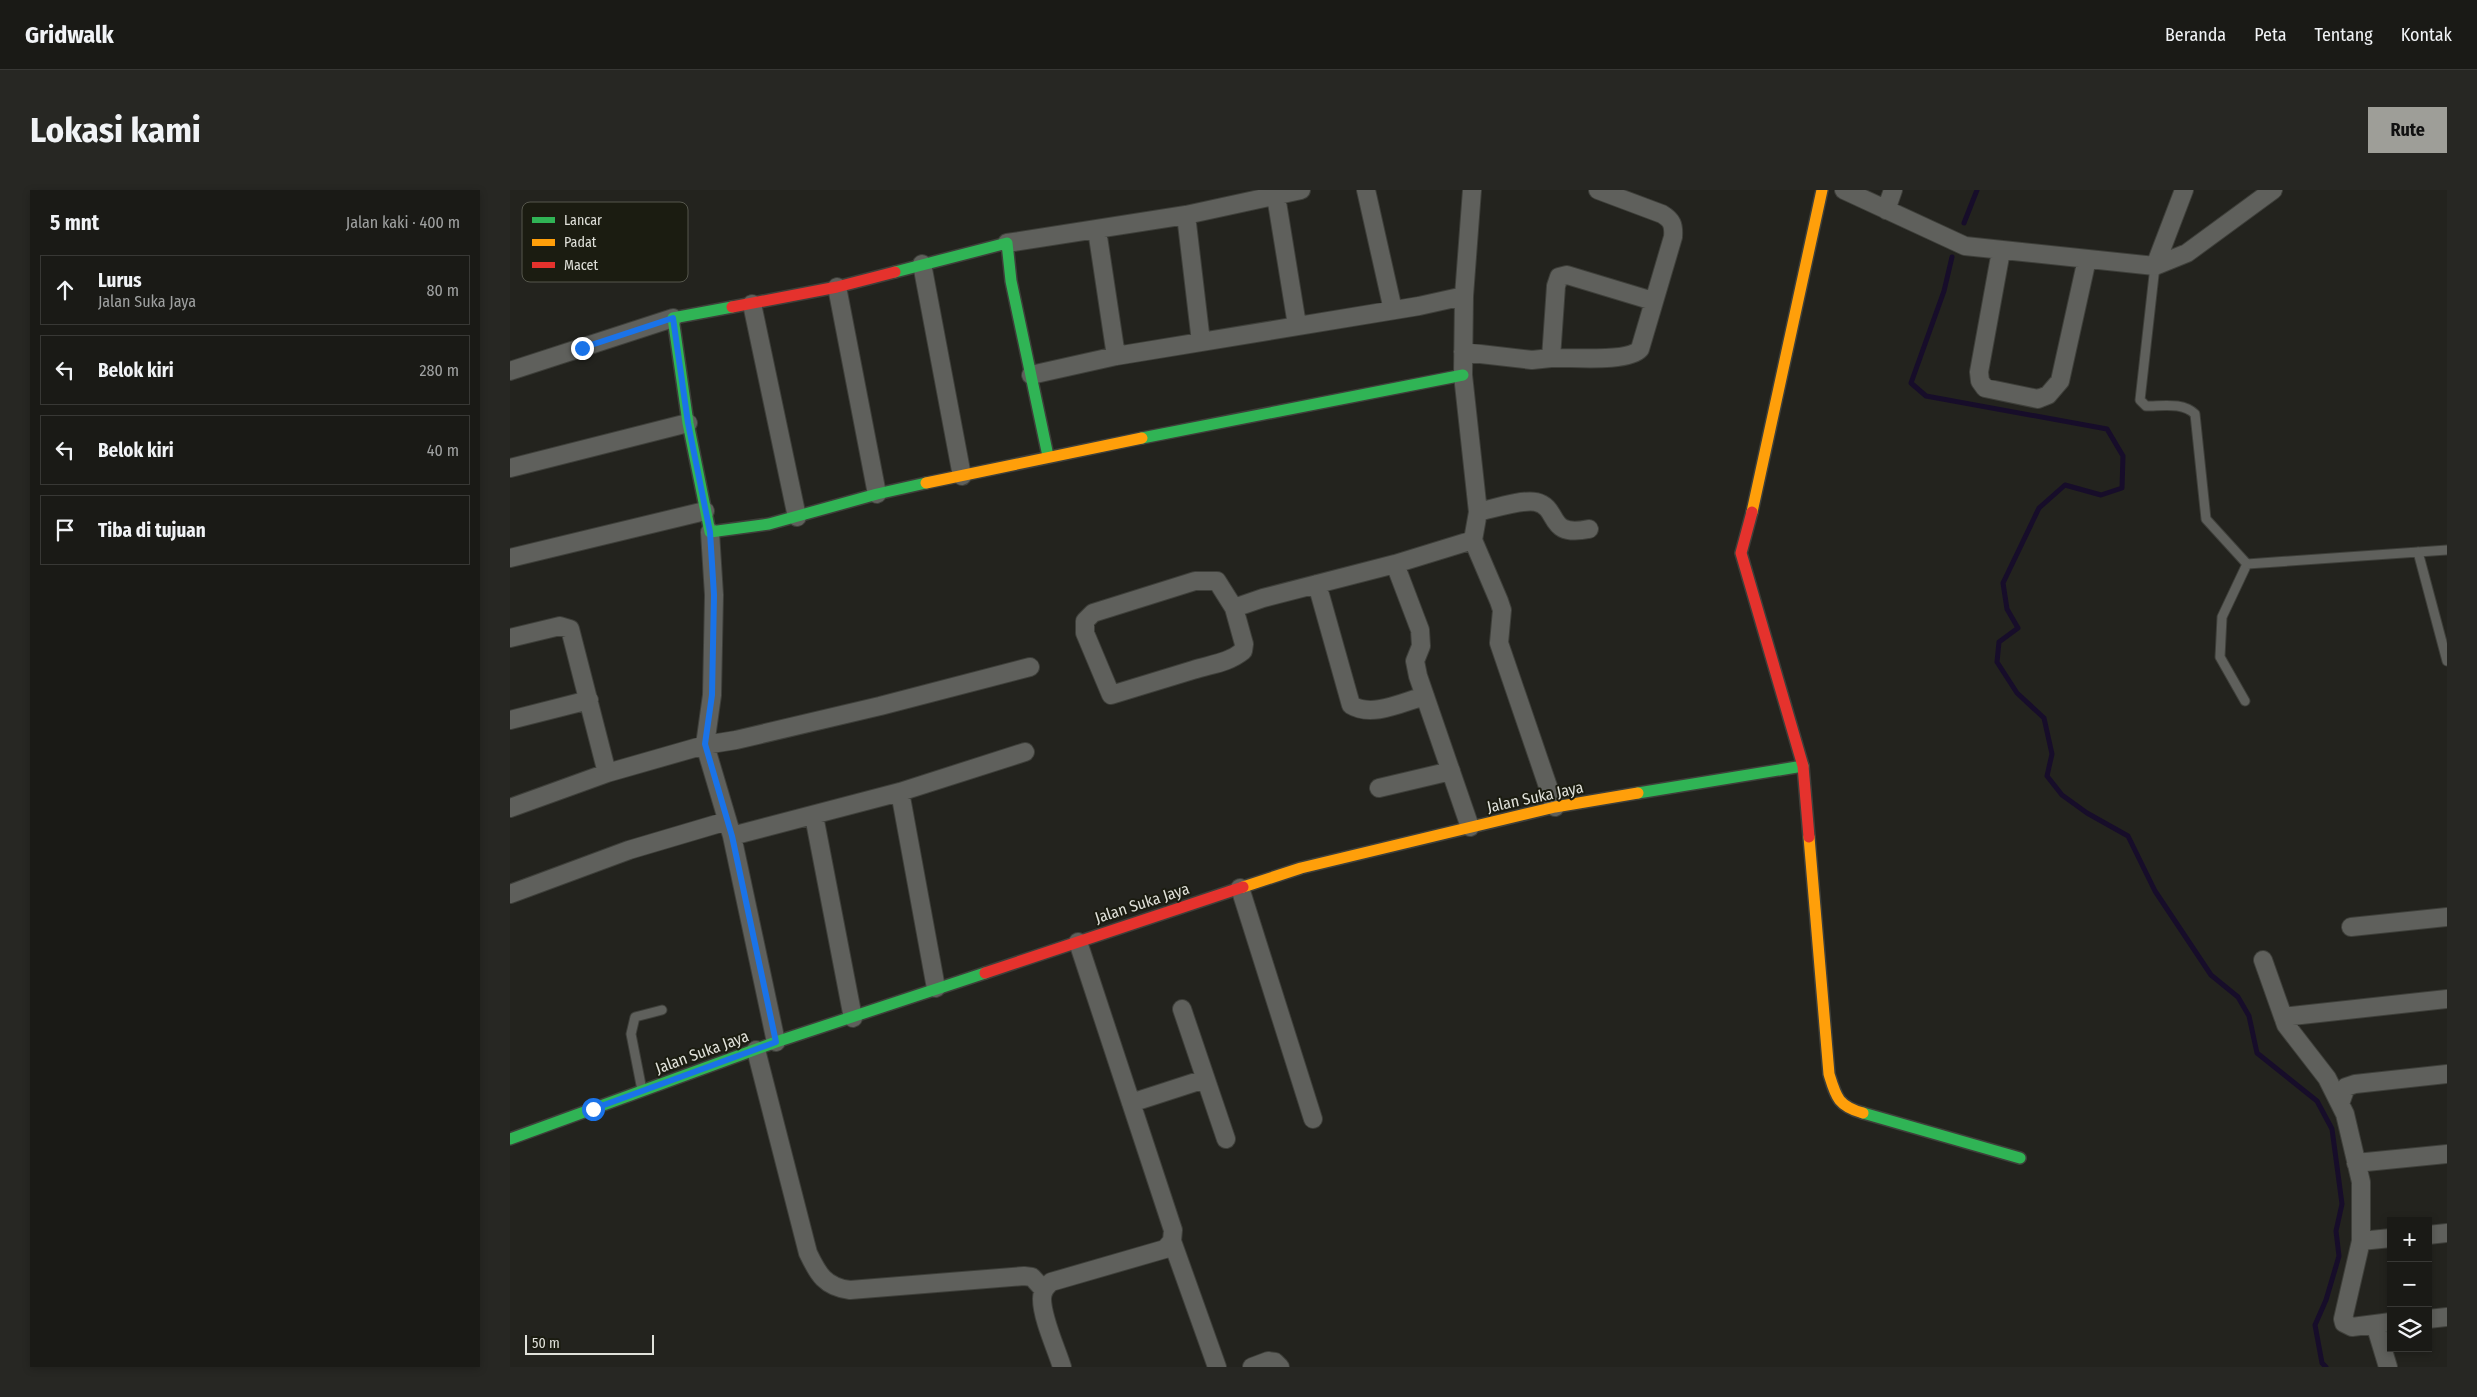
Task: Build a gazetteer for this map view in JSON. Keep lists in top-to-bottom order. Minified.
{"streets":{"street":["Jalan Suka Jaya"]},"legend":["Lancar","Padat","Macet"],"scale_bar":"50 m","page":{"header":"Gridwalk","nav":["Beranda","Peta","Tentang","Kontak"],"buttons":"Rute","title":"Lokasi kami","heading":["5 mnt","Jalan kaki · 400 m"],"list":[["Lurus","Jalan Suka Jaya","80 m"],["Belok kiri","280 m"],["Belok kiri","40 m"],"Tiba di tujuan"],"map_buttons":["+","−"],"scale":"50 m"}}
